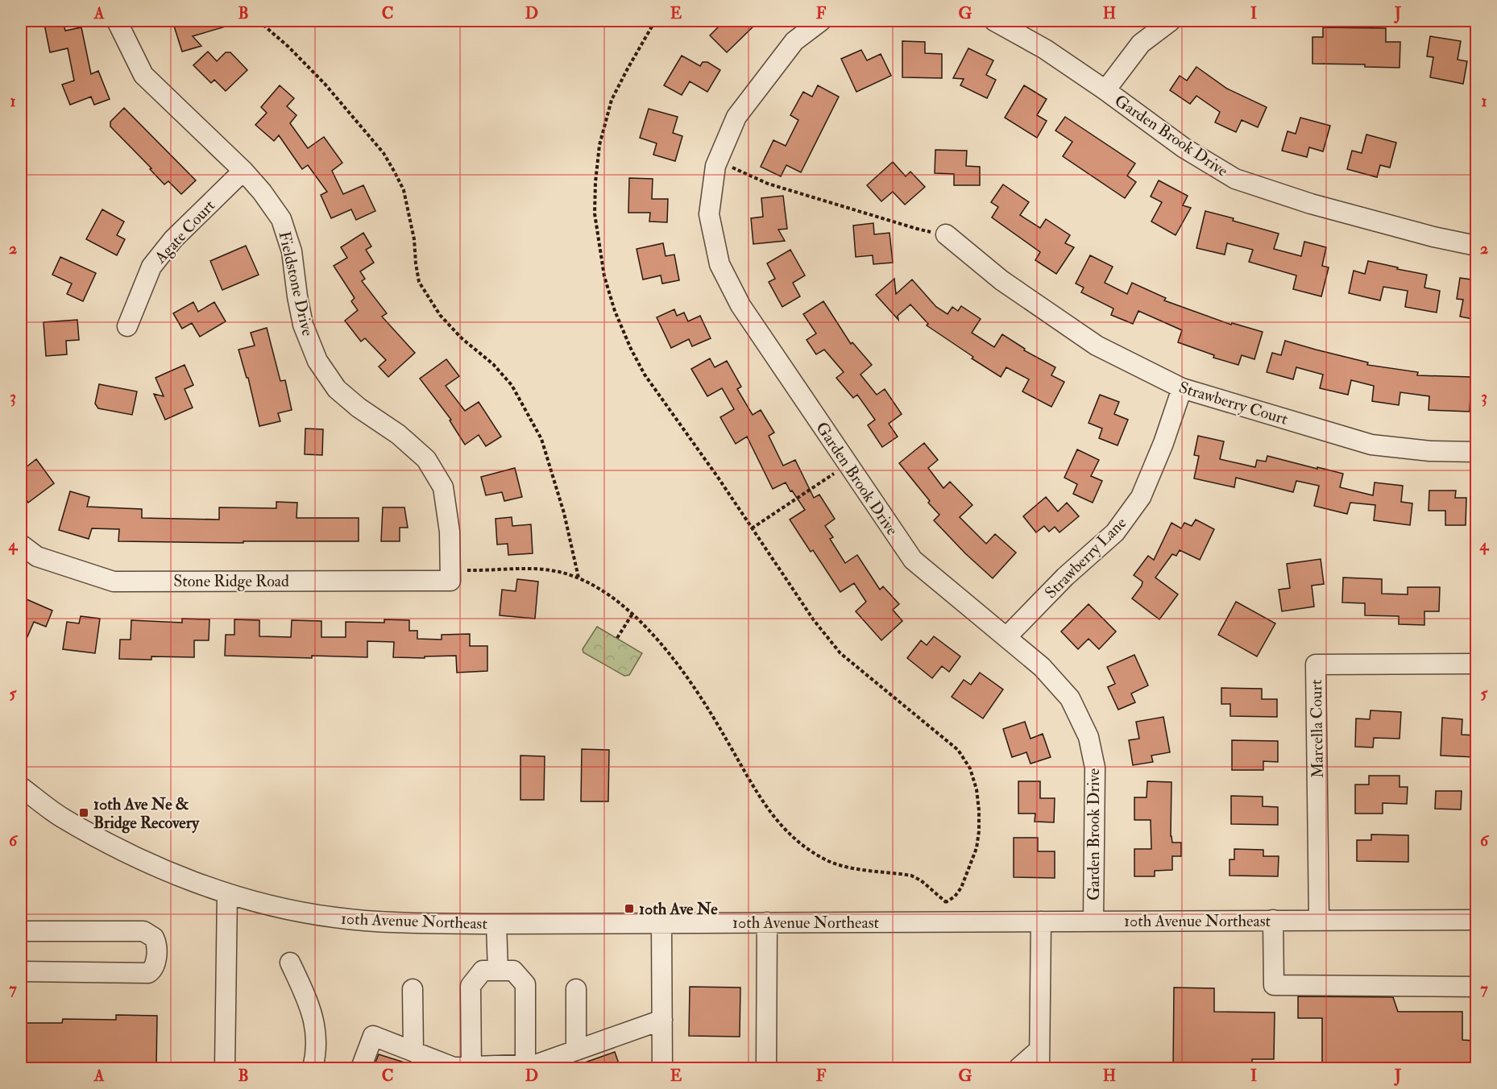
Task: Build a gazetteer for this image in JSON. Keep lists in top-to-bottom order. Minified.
{"streets":{"street":["Garden Brook Drive","Agate Court","Fieldstone Drive","Strawberry Court","Strawberry Lane","Stone Ridge Road","Marcella Court","10th Avenue Northeast"]},"crossings":[["Garden Brook Drive","Strawberry Lane"],["Garden Brook Drive","10th Avenue Northeast"],["Agate Court","Fieldstone Drive"],["Fieldstone Drive","Stone Ridge Road"],["Strawberry Court","Strawberry Lane"],["Marcella Court","10th Avenue Northeast"]],"places":{"transit":["10th Ave Ne & Bridge Recovery","10th Ave Ne"]},"grid":{"columns":["A","B","C","D","E","F","G","H","I","J"],"rows":["1","2","3","4","5","6","7"]}}
